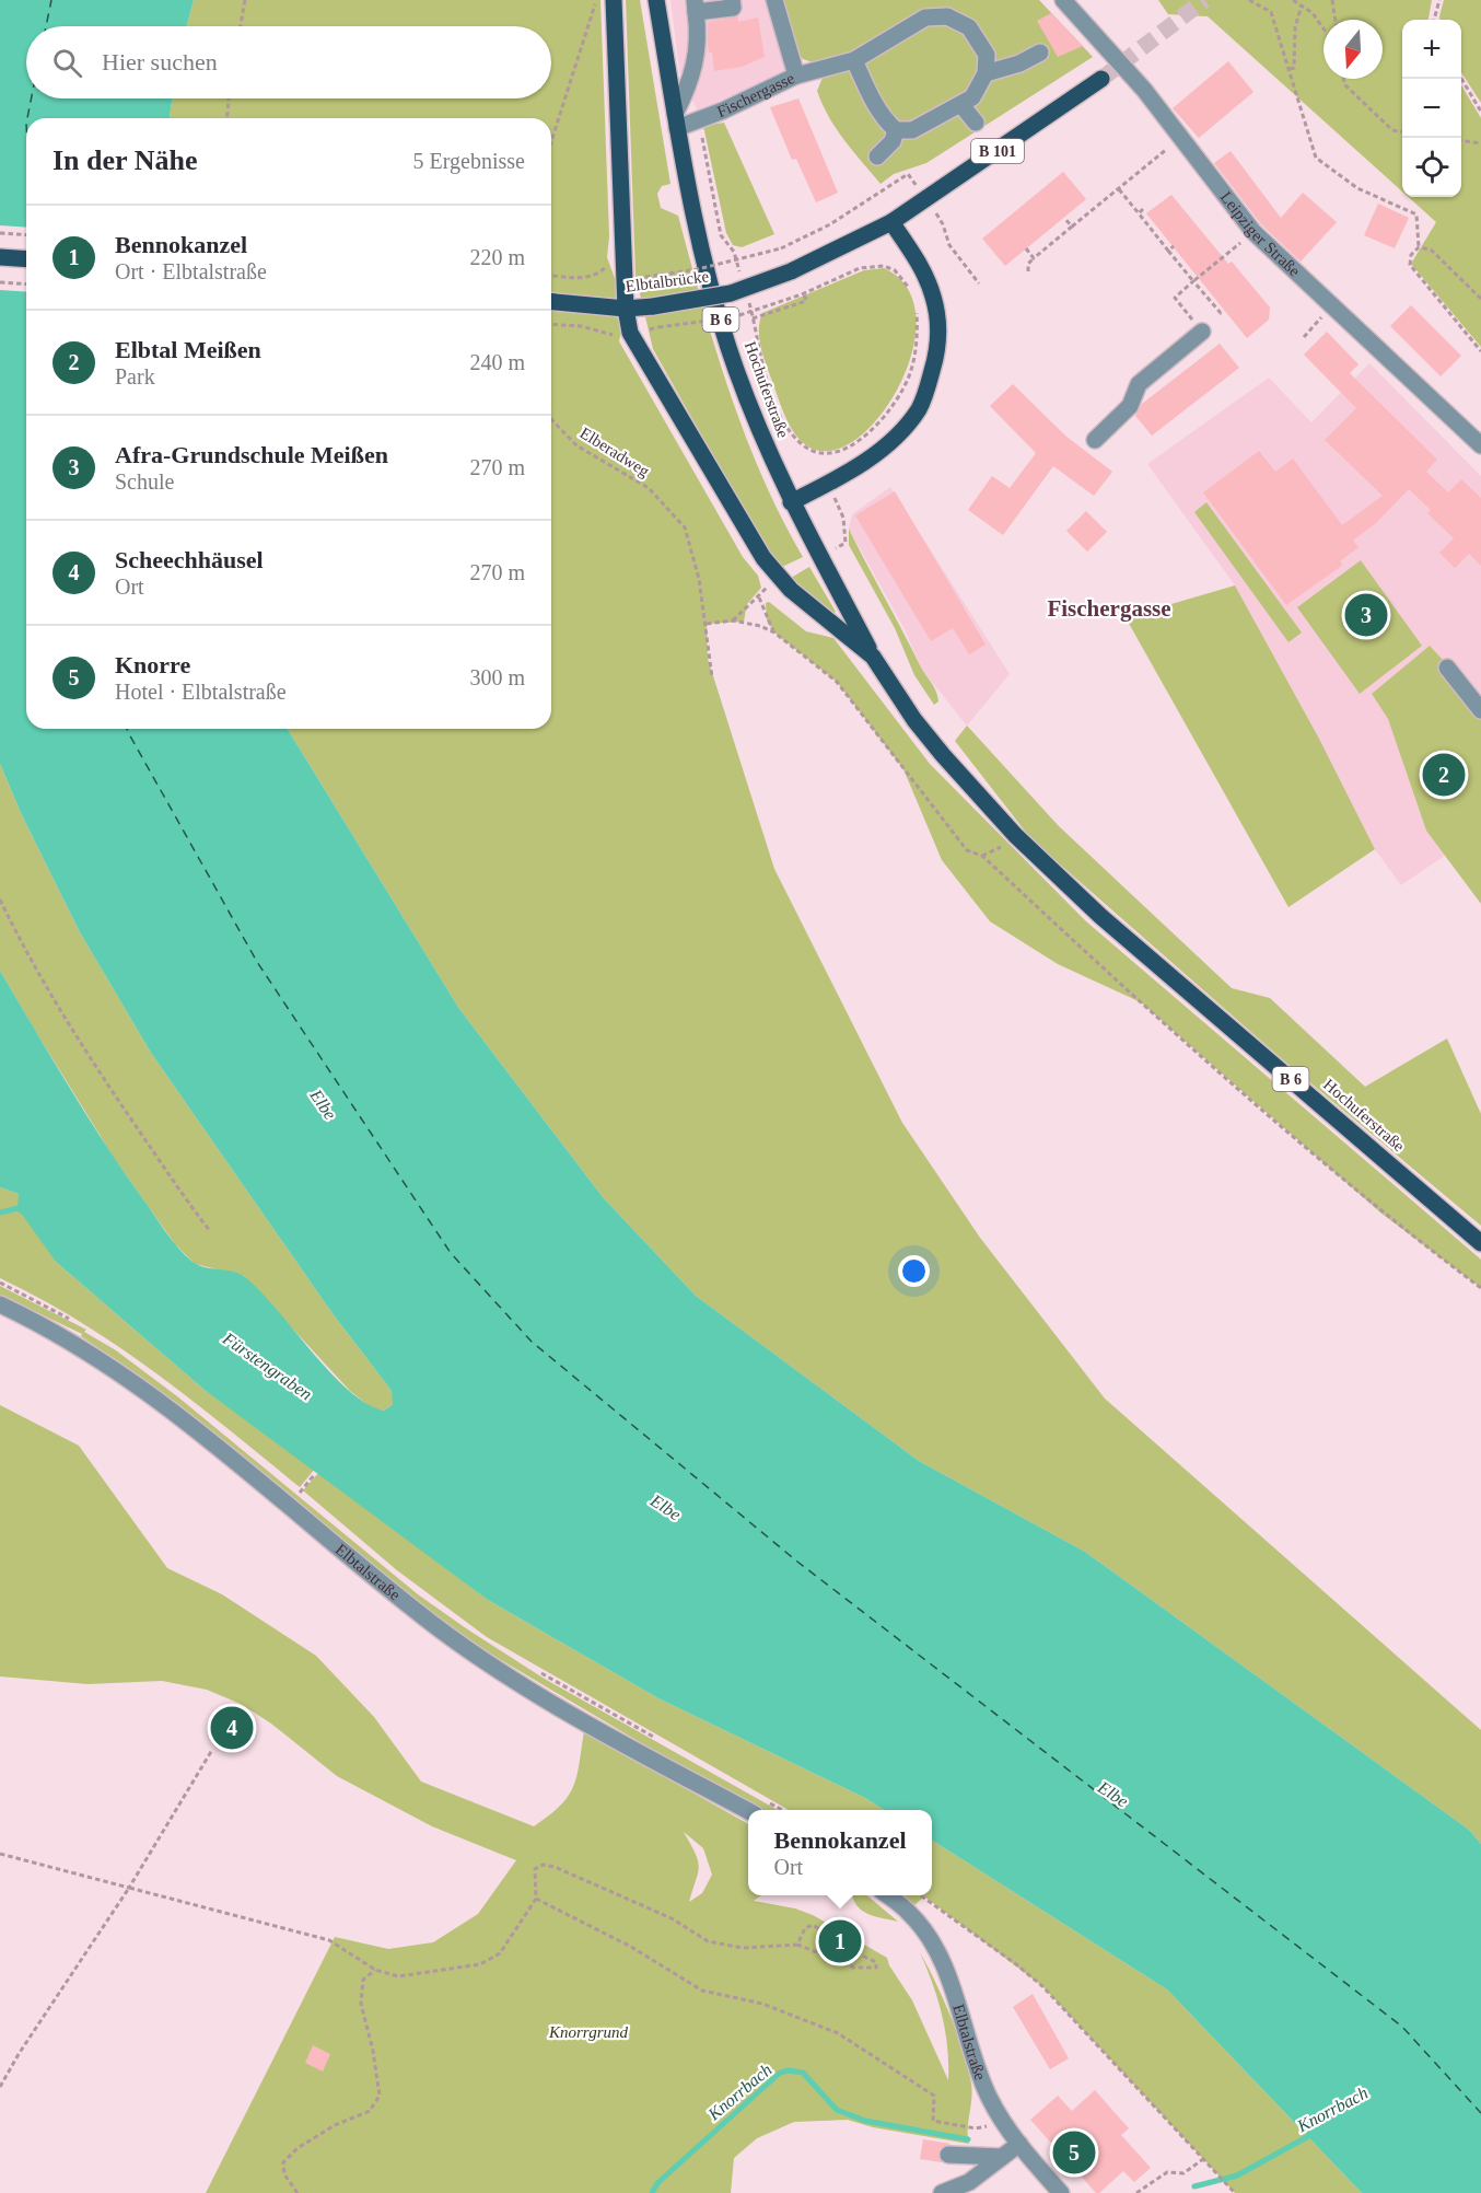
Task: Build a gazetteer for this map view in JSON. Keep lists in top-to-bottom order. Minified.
{"streets":{"main road":["B 101","Elbtalbrücke","B 6","Hochuferstraße"],"street":["Fischergasse","Leipziger Straße","Elbtalstraße"],"path":["Elberadweg"]},"crossings":[["Fischergasse","Hochuferstraße"],["B 101","Elbtalbrücke"]],"districts":["Fischergasse"],"water":["Elbe","Fürstengraben","Knorrbach"],"parks":["Knorrgrund"],"north":"bottom","page":{"map_buttons":["+","−"],"search":"Hier suchen","heading":["In der Nähe","5 Ergebnisse"],"list":[{"mark":"1","name":"Bennokanzel","note":"Ort · Elbtalstraße","value":"220 m"},{"mark":"2","name":"Elbtal Meißen","note":"Park","value":"240 m"},{"mark":"3","name":"Afra-Grundschule Meißen","note":"Schule","value":"270 m"},{"mark":"4","name":"Scheechhäusel","note":"Ort","value":"270 m"},{"mark":"5","name":"Knorre","note":"Hotel · Elbtalstraße","value":"300 m"}],"pins":["3","2","4","1","5"],"popup":["Bennokanzel","Ort"]}}
